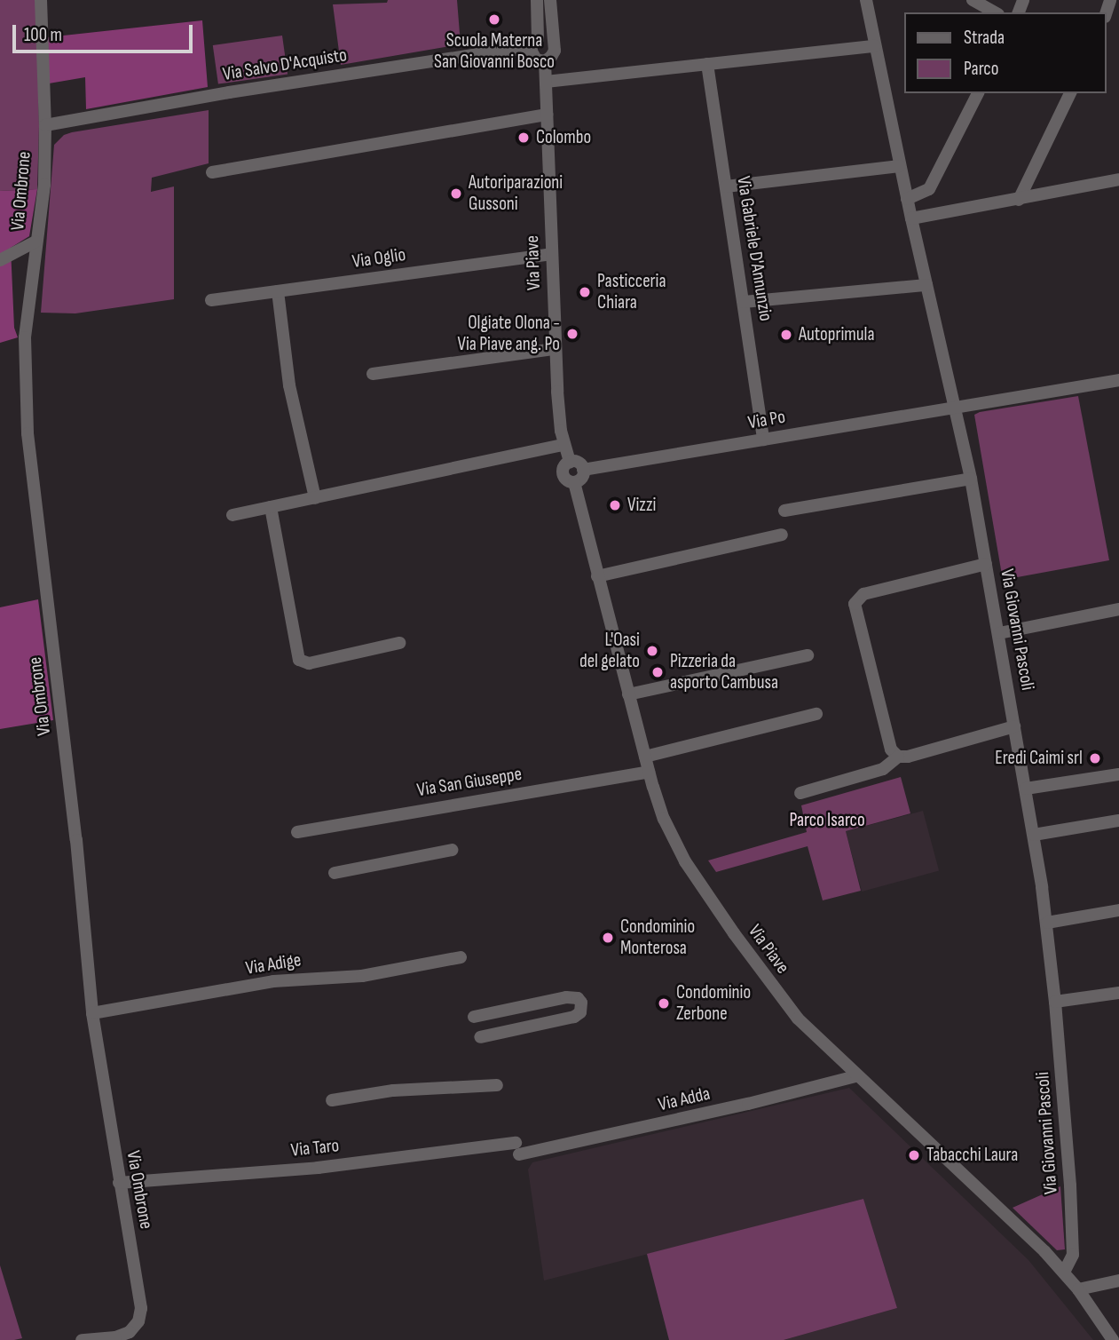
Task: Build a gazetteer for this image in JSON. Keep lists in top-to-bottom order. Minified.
{"streets":{"street":["Via Salvo D'Acquisto","Via Ombrone","Via Gabriele D'Annunzio","Via Oglio","Via Piave","Via Po","Via Giovanni Pascoli","Via San Giuseppe","Via Adige","Via Adda","Via Taro"]},"crossings":[["Via Salvo D'Acquisto","Via Ombrone"],["Via Salvo D'Acquisto","Via Piave"],["Via Ombrone","Via Adige"],["Via Ombrone","Via Taro"],["Via Gabriele D'Annunzio","Via Po"],["Via Oglio","Via Piave"],["Via Piave","Via Po"],["Via Piave","Via Giovanni Pascoli"],["Via Piave","Via San Giuseppe"],["Via Piave","Via Adda"],["Via Po","Via Giovanni Pascoli"],["Via Adda","Via Taro"]],"parks":["Parco Isarco"],"places":["Scuola Materna San Giovanni Bosco","Colombo","Autoriparazioni Gussoni","Pasticceria Chiara","Olgiate Olona - Via Piave ang. Po","Autoprimula","Vizzi","L'Oasi del gelato","Pizzeria da asporto Cambusa","Eredi Caimi srl","Condominio Monterosa","Condominio Zerbone","Tabacchi Laura"],"legend":["Strada","Parco"],"scale_bar":"100 m"}
